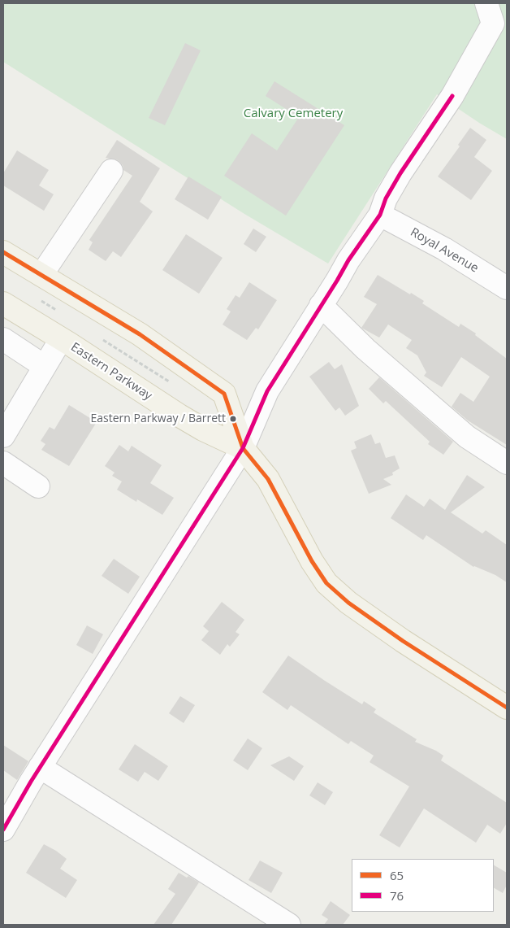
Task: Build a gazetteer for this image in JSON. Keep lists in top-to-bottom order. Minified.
{"streets":{"main road":["Eastern Parkway"],"street":["Royal Avenue"]},"parks":["Calvary Cemetery"],"places":["Eastern Parkway / Barrett"],"lines":["transit line 76","transit line 65"],"legend":["65","76"]}
